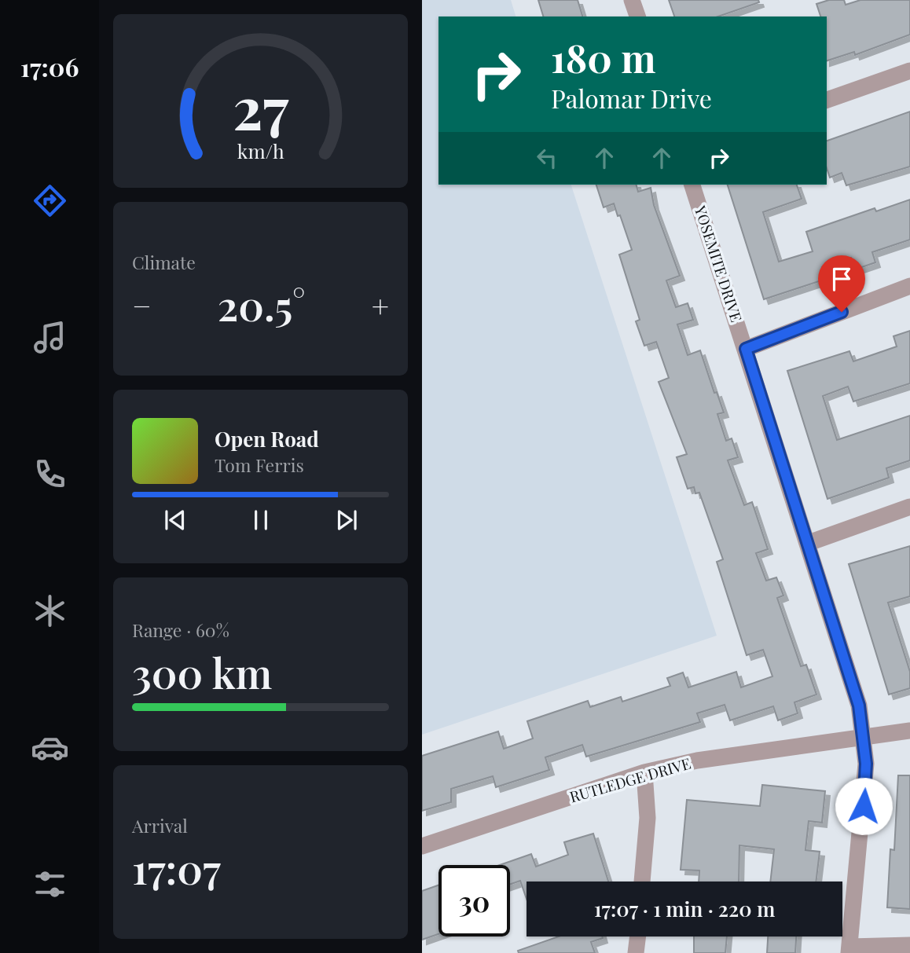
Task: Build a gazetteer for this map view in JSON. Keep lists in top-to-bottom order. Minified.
{"streets":{"street":["YOSEMITE DRIVE","RUTLEDGE DRIVE"]},"crossings":[["YOSEMITE DRIVE","RUTLEDGE DRIVE"]],"page":{"tabs":"17:06","turn":["180 m","Palomar Drive"],"tile":["Climate",["Range · 60%","300 km"],["Arrival","17:07"]],"heat":["−","20.5°","+"],"song":["Open Road","Tom Ferris"],"limit":"30","trip":"17:07 · 1 min · 220 m","gauge":["27","km/h"]}}
